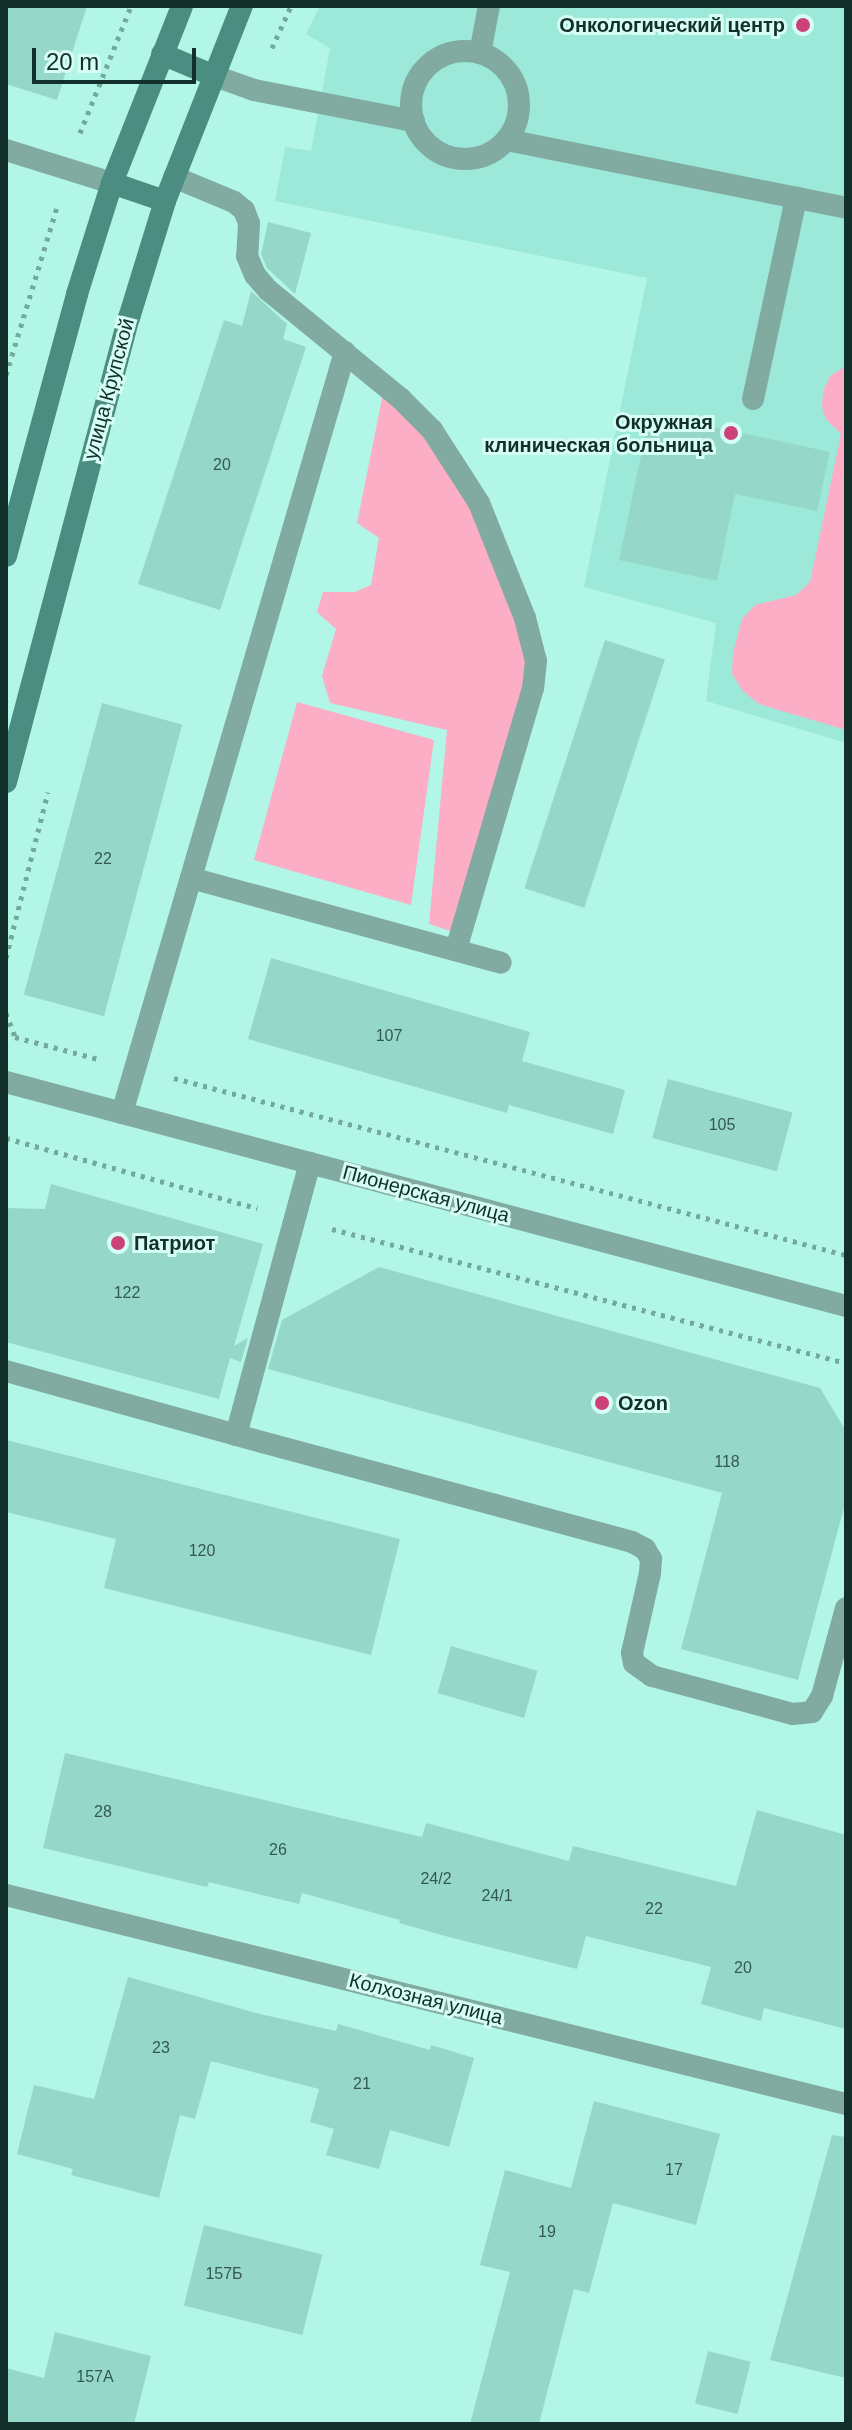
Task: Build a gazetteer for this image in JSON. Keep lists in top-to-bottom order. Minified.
{"streets":{"main road":["улица Крупской"],"street":["Пионерская улица","Колхозная улица"]},"places":["Онкологический центр","Окружная клиническая больница","Патриот","Ozon"],"house_numbers":["20","22","107","105","122","118","120","28","26","24/2","24/1","22","20","23","21","17","19","157Б","157А"],"scale_bar":"20 m"}
